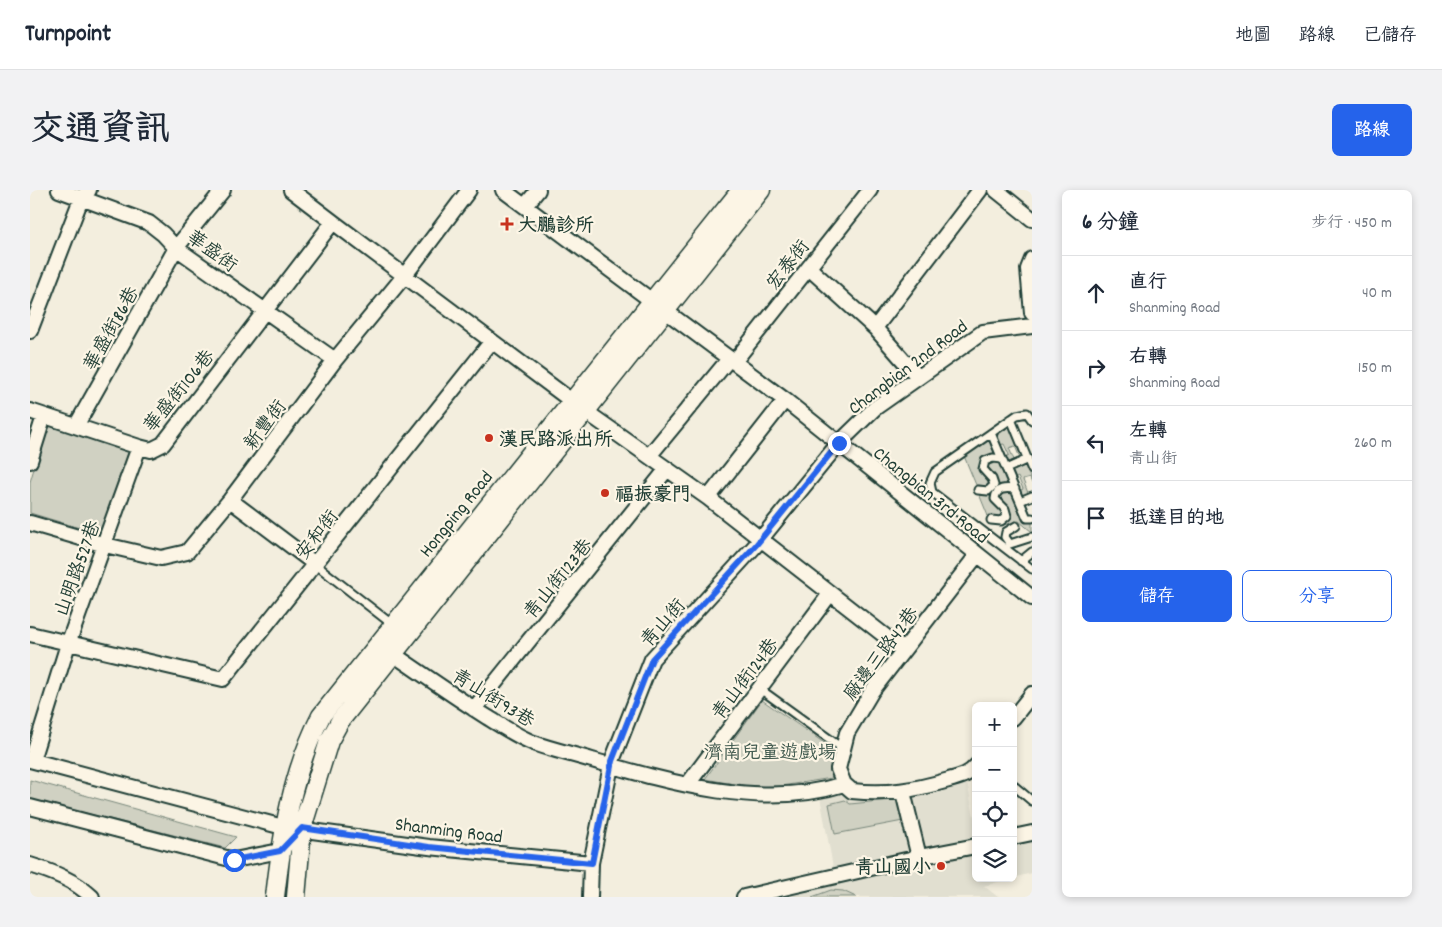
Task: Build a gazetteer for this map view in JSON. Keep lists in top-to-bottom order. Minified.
{"streets":{"street":["華盛街","宏泰街","華盛街86巷","Changbian 2nd Road","華盛街106巷","新豐街","Changbian 3rd Road","Hongping Road","安和街","山明路527巷","青山街123巷","青山街","廠邊三路42巷","青山街124巷","青山街93巷","Shanming Road"]},"crossings":[["華盛街","華盛街86巷"],["華盛街","華盛街106巷"],["華盛街","新豐街"],["宏泰街","Changbian 3rd Road"],["華盛街86巷","華盛街106巷"],["Changbian 2nd Road","Changbian 3rd Road"],["Changbian 2nd Road","青山街"],["華盛街106巷","山明路527巷"],["新豐街","山明路527巷"],["Changbian 3rd Road","Hongping Road"],["Changbian 3rd Road","青山街"],["Changbian 3rd Road","廠邊三路42巷"],["Hongping Road","青山街93巷"],["Hongping Road","Shanming Road"],["安和街","山明路527巷"],["山明路527巷","Shanming Road"],["青山街123巷","青山街93巷"],["青山街","青山街93巷"],["青山街","Shanming Road"],["廠邊三路42巷","青山街93巷"],["青山街124巷","青山街93巷"]],"parks":["濟南兒童遊戲場"],"places":{"health":["大鵬診所"],"other":["漢民路派出所","福振豪門","青山國小"]},"page":{"header":"Turnpoint","nav":["地圖","路線","已儲存"],"title":"交通資訊","buttons":["路線",["儲存","分享"]],"heading":["6 分鐘","步行 · 450 m"],"list":[["直行","Shanming Road","40 m"],["右轉","Shanming Road","150 m"],["左轉","青山街","260 m"],"抵達目的地"],"map_buttons":["+","−"]}}
